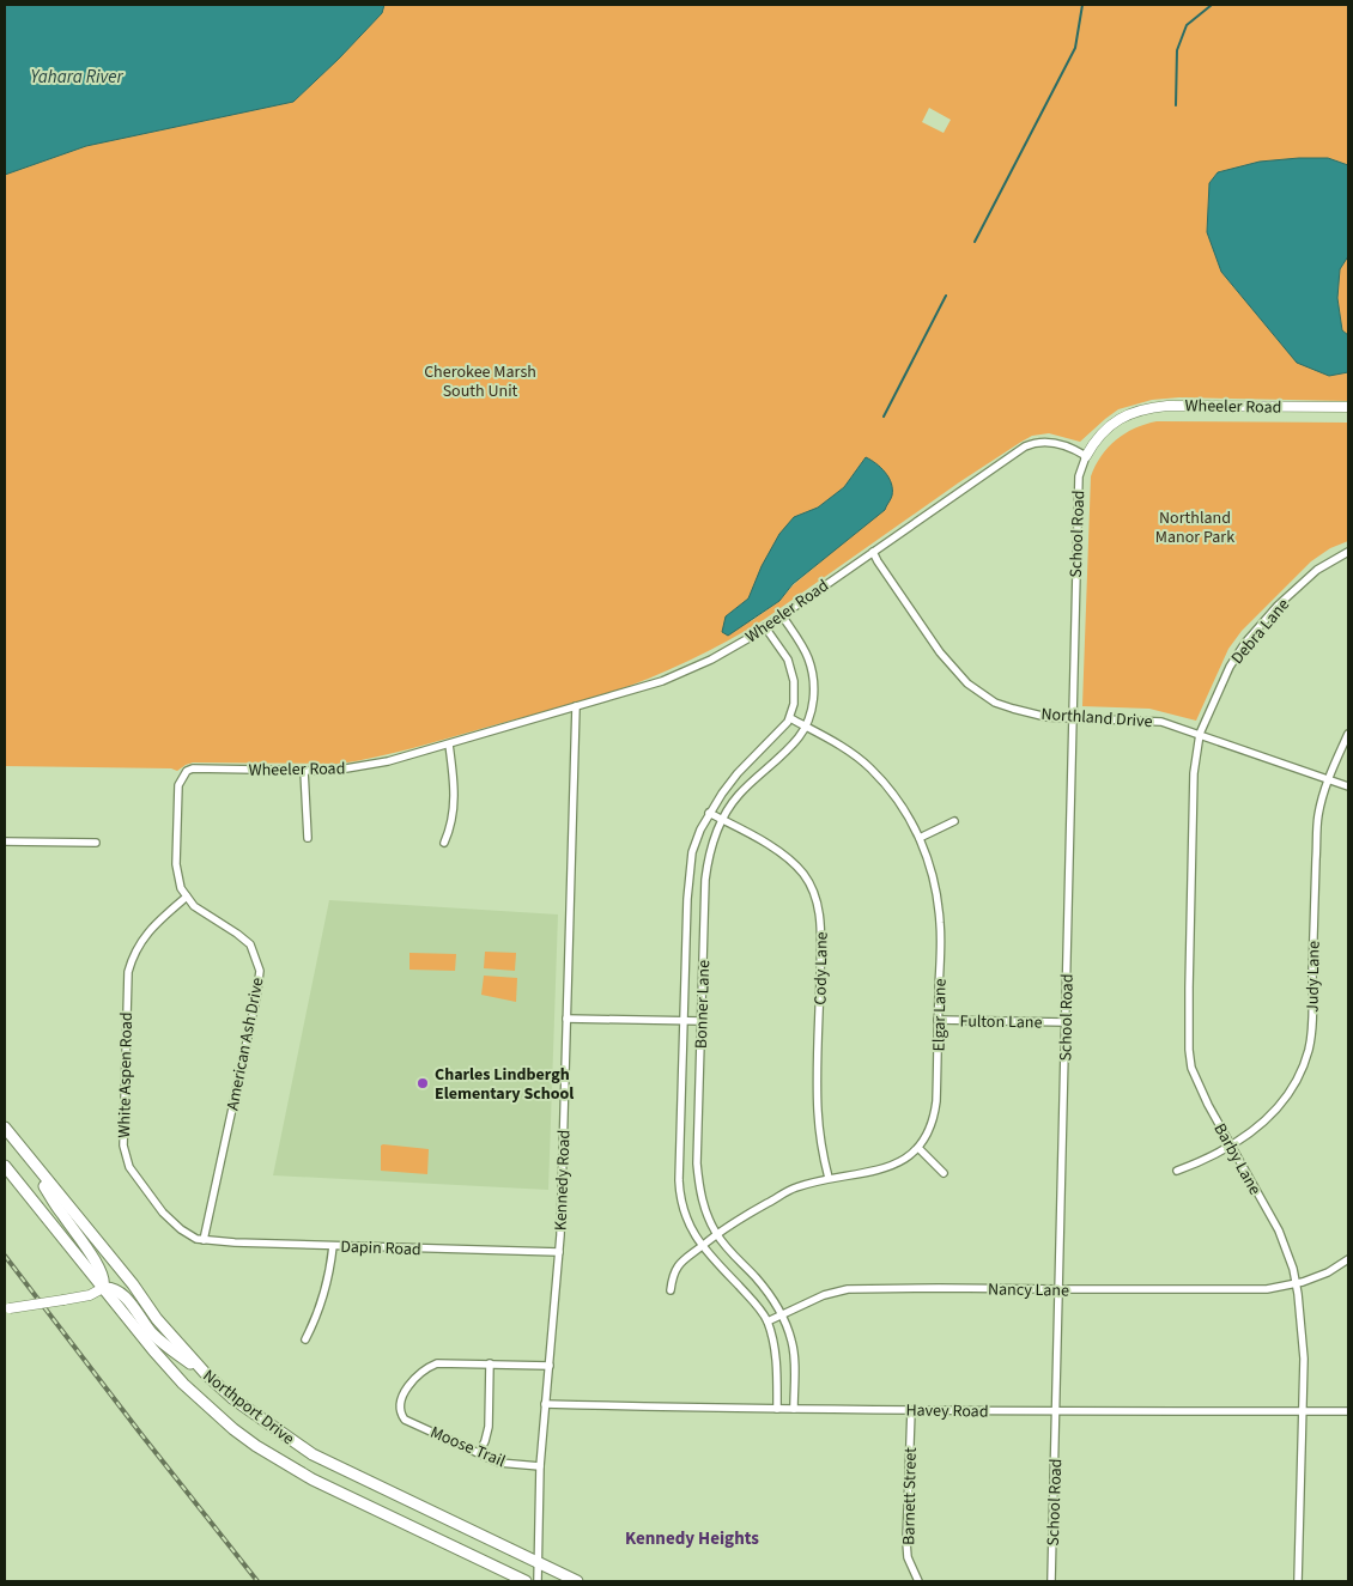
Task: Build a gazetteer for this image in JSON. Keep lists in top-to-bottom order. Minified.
{"streets":{"main road":["Northport Drive"],"street":["Wheeler Road","School Road","Debra Lane","Northland Drive","Cody Lane","Judy Lane","Bonner Lane","Elgar Lane","Fulton Lane","American Ash Drive","White Aspen Road","Barby Lane","Kennedy Road","Dapin Road","Nancy Lane","Havey Road","Moose Trail","Barnett Street"]},"crossings":[["Wheeler Road","School Road"],["Wheeler Road","Northland Drive"],["Wheeler Road","Bonner Lane"],["Wheeler Road","American Ash Drive"],["Wheeler Road","White Aspen Road"],["Wheeler Road","Kennedy Road"],["School Road","Northland Drive"],["School Road","Fulton Lane"],["School Road","Nancy Lane"],["School Road","Havey Road"],["Debra Lane","Northland Drive"],["Debra Lane","Barby Lane"],["Northland Drive","Judy Lane"],["Northland Drive","Barby Lane"],["Cody Lane","Bonner Lane"],["Cody Lane","Elgar Lane"],["Judy Lane","Barby Lane"],["Bonner Lane","Elgar Lane"],["Bonner Lane","Nancy Lane"],["Bonner Lane","Havey Road"],["Elgar Lane","Fulton Lane"],["American Ash Drive","White Aspen Road"],["American Ash Drive","Dapin Road"],["White Aspen Road","Dapin Road"],["Barby Lane","Nancy Lane"],["Barby Lane","Havey Road"],["Kennedy Road","Dapin Road"],["Kennedy Road","Northport Drive"],["Kennedy Road","Havey Road"],["Kennedy Road","Moose Trail"],["Havey Road","Barnett Street"]],"districts":["Kennedy Heights"],"water":["Yahara River"],"parks":["Cherokee Marsh South Unit","Northland Manor Park"],"places":["Charles Lindbergh Elementary School"]}
